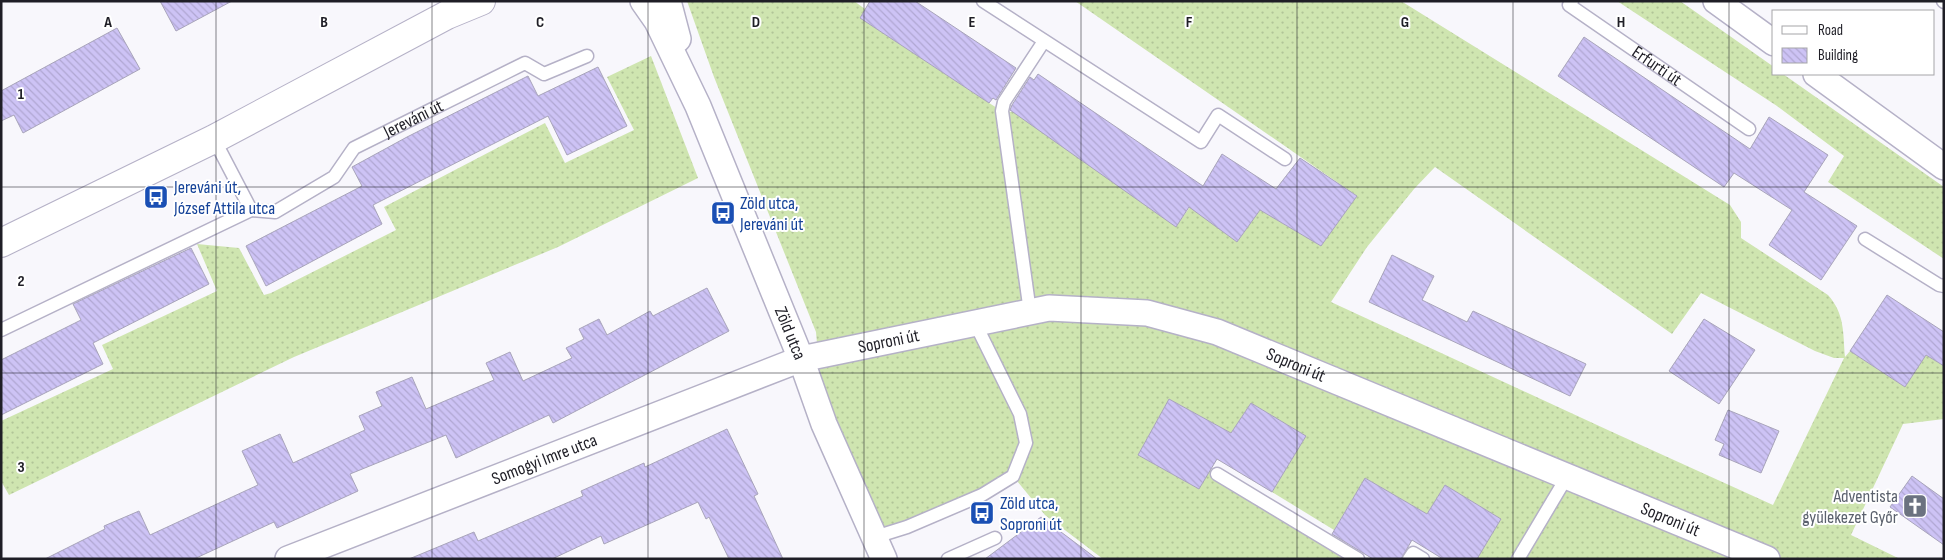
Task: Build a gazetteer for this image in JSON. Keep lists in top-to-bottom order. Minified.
{"streets":{"street":["Zöld utca","Soproni út","Somogyi Imre utca"],"lane":["Erfurti út","Jereváni út"]},"crossings":[["Zöld utca","Soproni út"],["Zöld utca","Somogyi Imre utca"],["Soproni út","Somogyi Imre utca"]],"places":{"bus stop":["Jereváni út, József Attila utca","Zöld utca, Jereváni út","Zöld utca, Soproni út"],"church":["Adventista gyülekezet Győr"]},"legend":["Road","Building"],"grid":{"columns":["A","B","C","D","E","F","G","H"],"rows":["1","2","3"]}}
